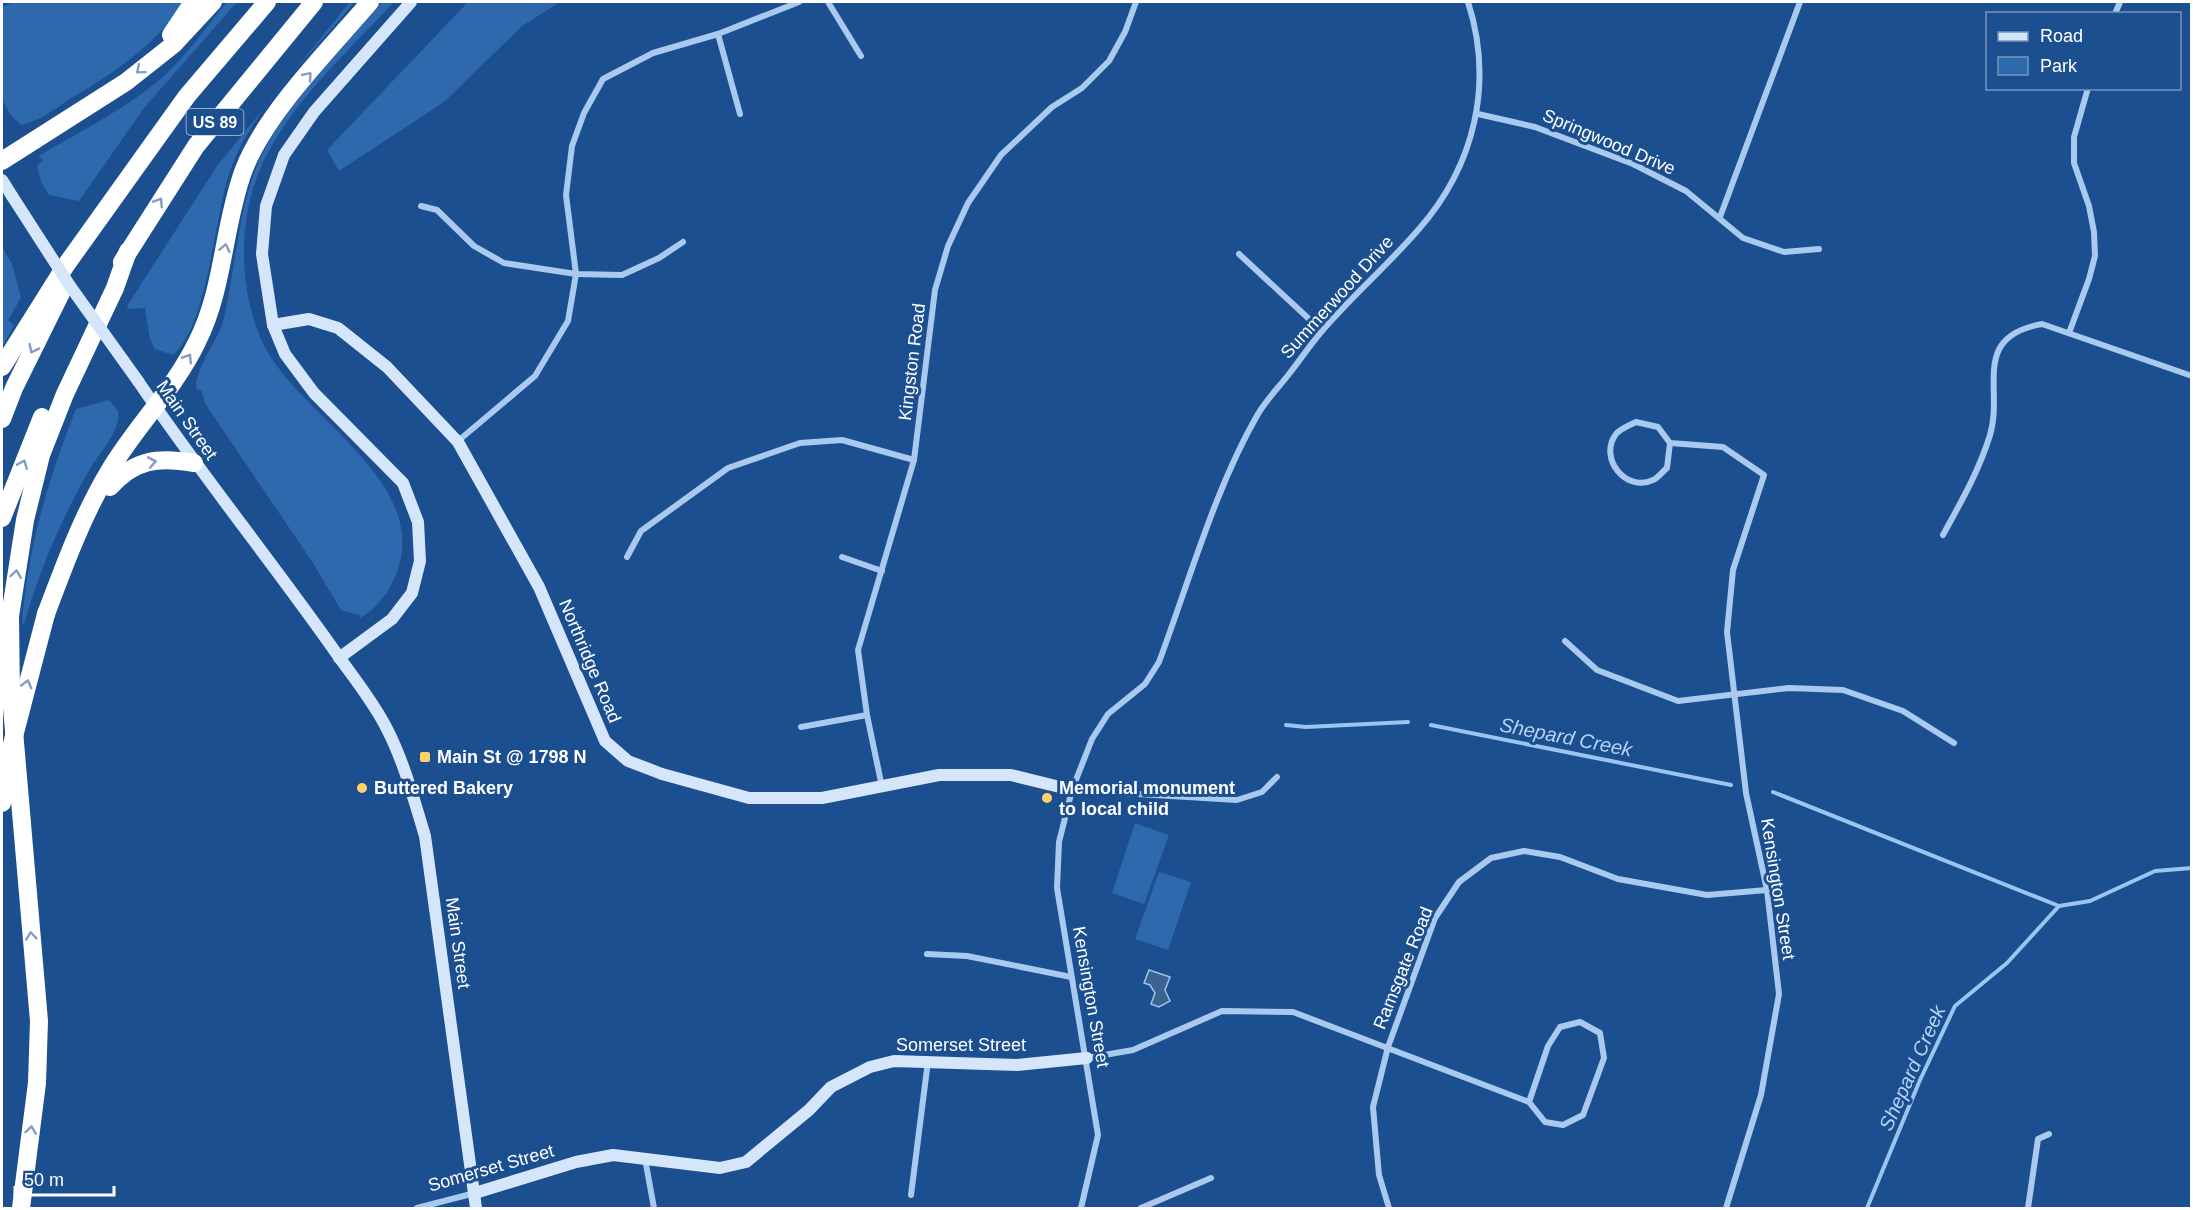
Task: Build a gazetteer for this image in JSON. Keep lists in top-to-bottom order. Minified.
{"streets":{"highway":["US 89"],"street":["Springwood Drive","Summerwood Drive","Kingston Road","Main Street","Northridge Road","Kensington Street","Ramsgate Road","Somerset Street"]},"crossings":[["Springwood Drive","Summerwood Drive"],["Summerwood Drive","Northridge Road"],["Summerwood Drive","Kensington Street"],["Kingston Road","Northridge Road"],["Main Street","Somerset Street"],["Northridge Road","Kensington Street"],["Kensington Street","Ramsgate Road"],["Kensington Street","Somerset Street"],["Ramsgate Road","Somerset Street"]],"water":["Shepard Creek"],"places":{"transit":["Main St @ 1798 N"],"other":["Buttered Bakery","Memorial monument to local child"]},"legend":["Road","Park"],"scale_bar":"50 m"}
